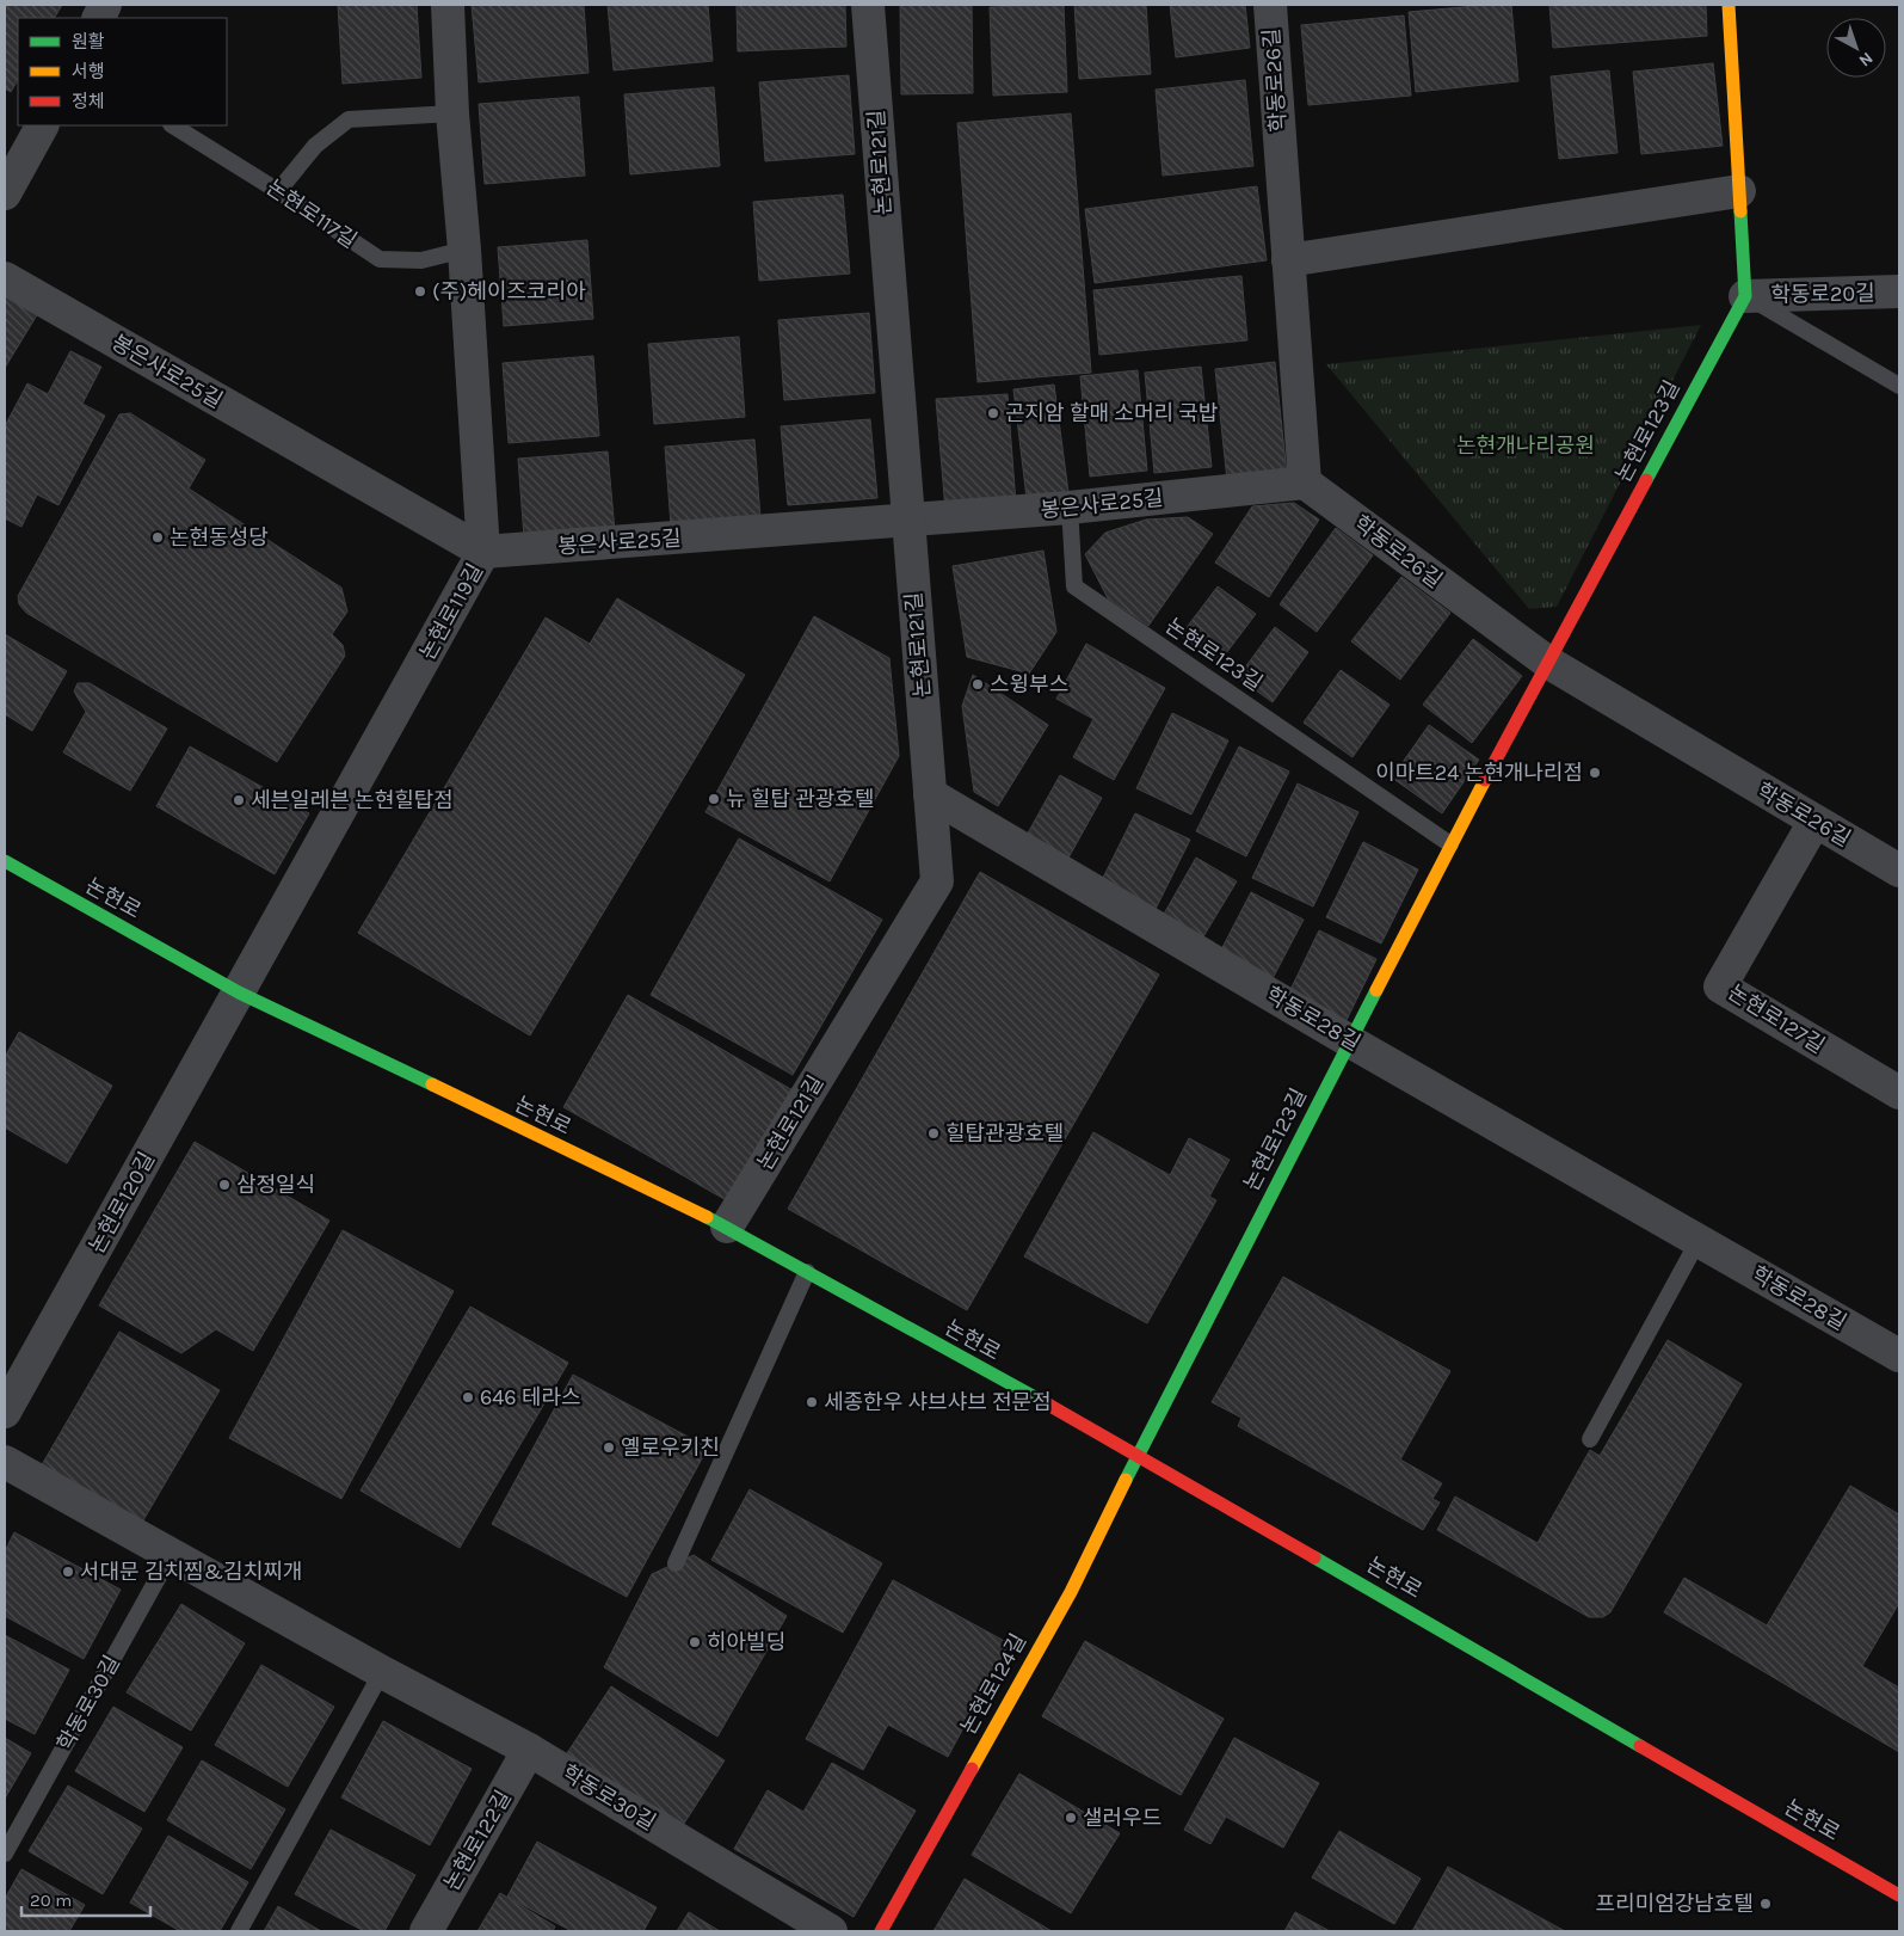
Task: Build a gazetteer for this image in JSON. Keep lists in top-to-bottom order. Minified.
{"streets":{"main road":["논현로123길","논현로","논현로124길"],"street":["학동로26길","논현로121길","학동로20길","봉은사로25길","논현로119길","학동로28길","논현로127길","논현로120길","학동로30길","논현로122길"],"lane":["논현로117길"]},"crossings":[["학동로26길","봉은사로25길"],["학동로26길","논현로123길"],["학동로26길","논현로127길"],["논현로121길","봉은사로25길"],["논현로121길","논현로"],["논현로121길","학동로28길"],["논현로117길","논현로119길"],["학동로20길","논현로123길"],["봉은사로25길","논현로123길"],["봉은사로25길","논현로119길"],["논현로123길","논현로"],["논현로123길","학동로28길"],["논현로123길","논현로124길"],["논현로119길","논현로"],["논현로119길","논현로120길"],["논현로","논현로120길"],["논현로","논현로124길"],["학동로30길","논현로122길"]],"parks":["논현개나리공원"],"places":["(주)헤이즈코리아","곤지암 할매 소머리 국밥","논현동성당","스윙부스","이마트24 논현개나리점","뉴 힐탑 관광호텔","세븐일레븐 논현힐탑점","힐탑관광호텔","삼정일식","646 테라스","세종한우 샤브샤브 전문점","옐로우키친","서대문 김치찜&김치찌개","히아빌딩","샐러우드","프리미엄강남호텔"],"legend":["원활","서행","정체"],"scale_bar":"20 m","north":"bottom right"}
